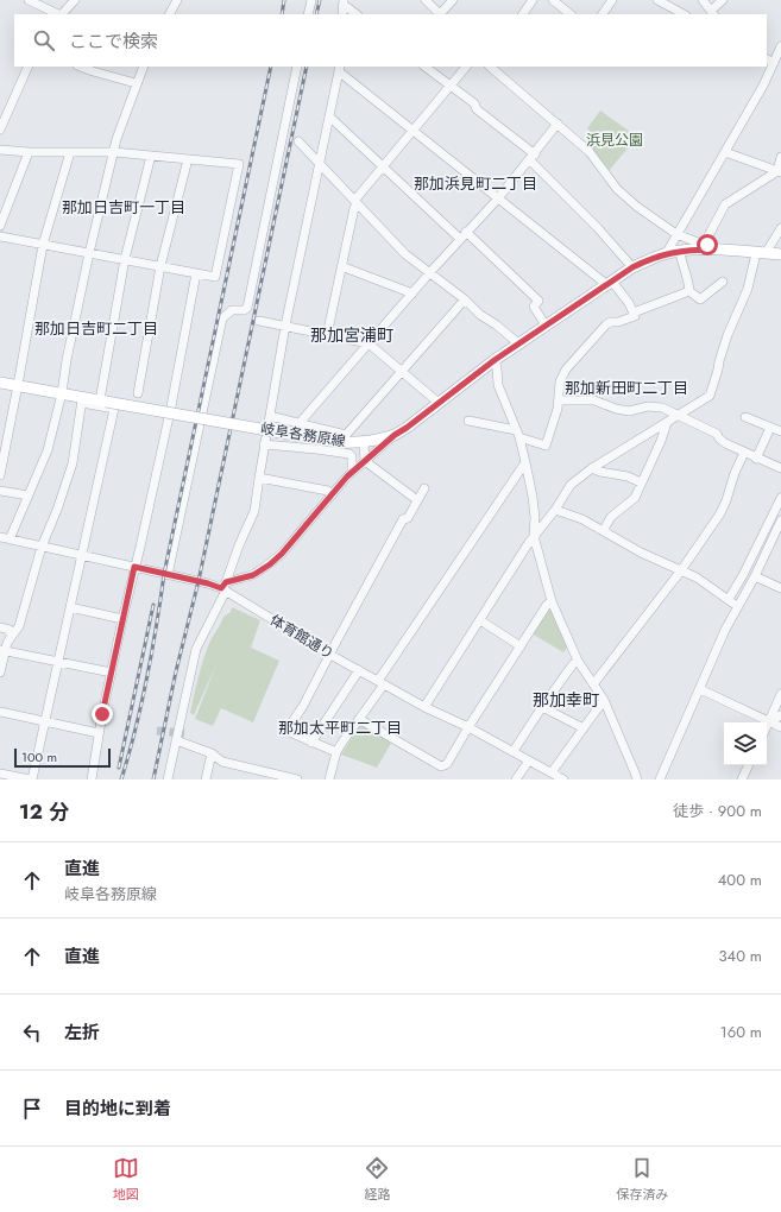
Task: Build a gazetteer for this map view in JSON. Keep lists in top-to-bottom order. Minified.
{"streets":{"main road":["岐阜各務原線"],"street":["体育館通り"]},"districts":["那加浜見町二丁目","那加日吉町一丁目","那加日吉町二丁目","那加宮浦町","那加新田町二丁目","那加幸町","那加太平町二丁目"],"parks":["浜見公園"],"scale_bar":"100 m","page":{"search":"ここで検索","scale":"100 m","heading":["12 分","徒歩 · 900 m"],"list":[["直進","岐阜各務原線","400 m"],["直進","340 m"],["左折","160 m"],"目的地に到着"],"nav":["地図","経路","保存済み"]}}
